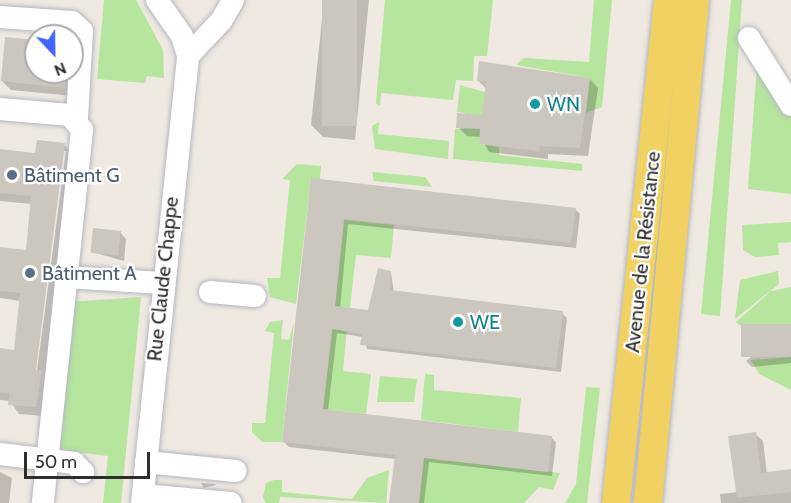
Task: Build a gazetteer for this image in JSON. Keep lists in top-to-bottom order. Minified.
{"streets":{"main road":["Avenue de la Résistance"],"lane":["Rue Claude Chappe"]},"places":["WN","Bâtiment G","Bâtiment A","WE"],"scale_bar":"50 m","north":"bottom"}
